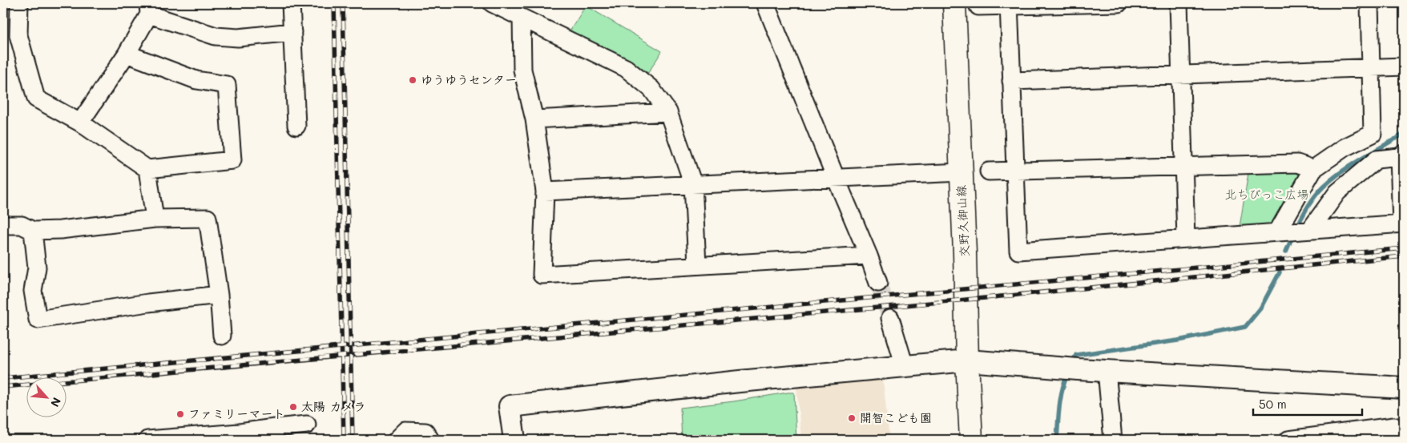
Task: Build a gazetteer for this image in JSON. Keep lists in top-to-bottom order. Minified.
{"streets":{"main road":["交野久御山線"]},"parks":["北ちびっこ広場"],"places":["ゆうゆうセンター","太陽 カメラ","ファミリーマート","開智こども園"],"scale_bar":"50 m","north":"bottom right"}
